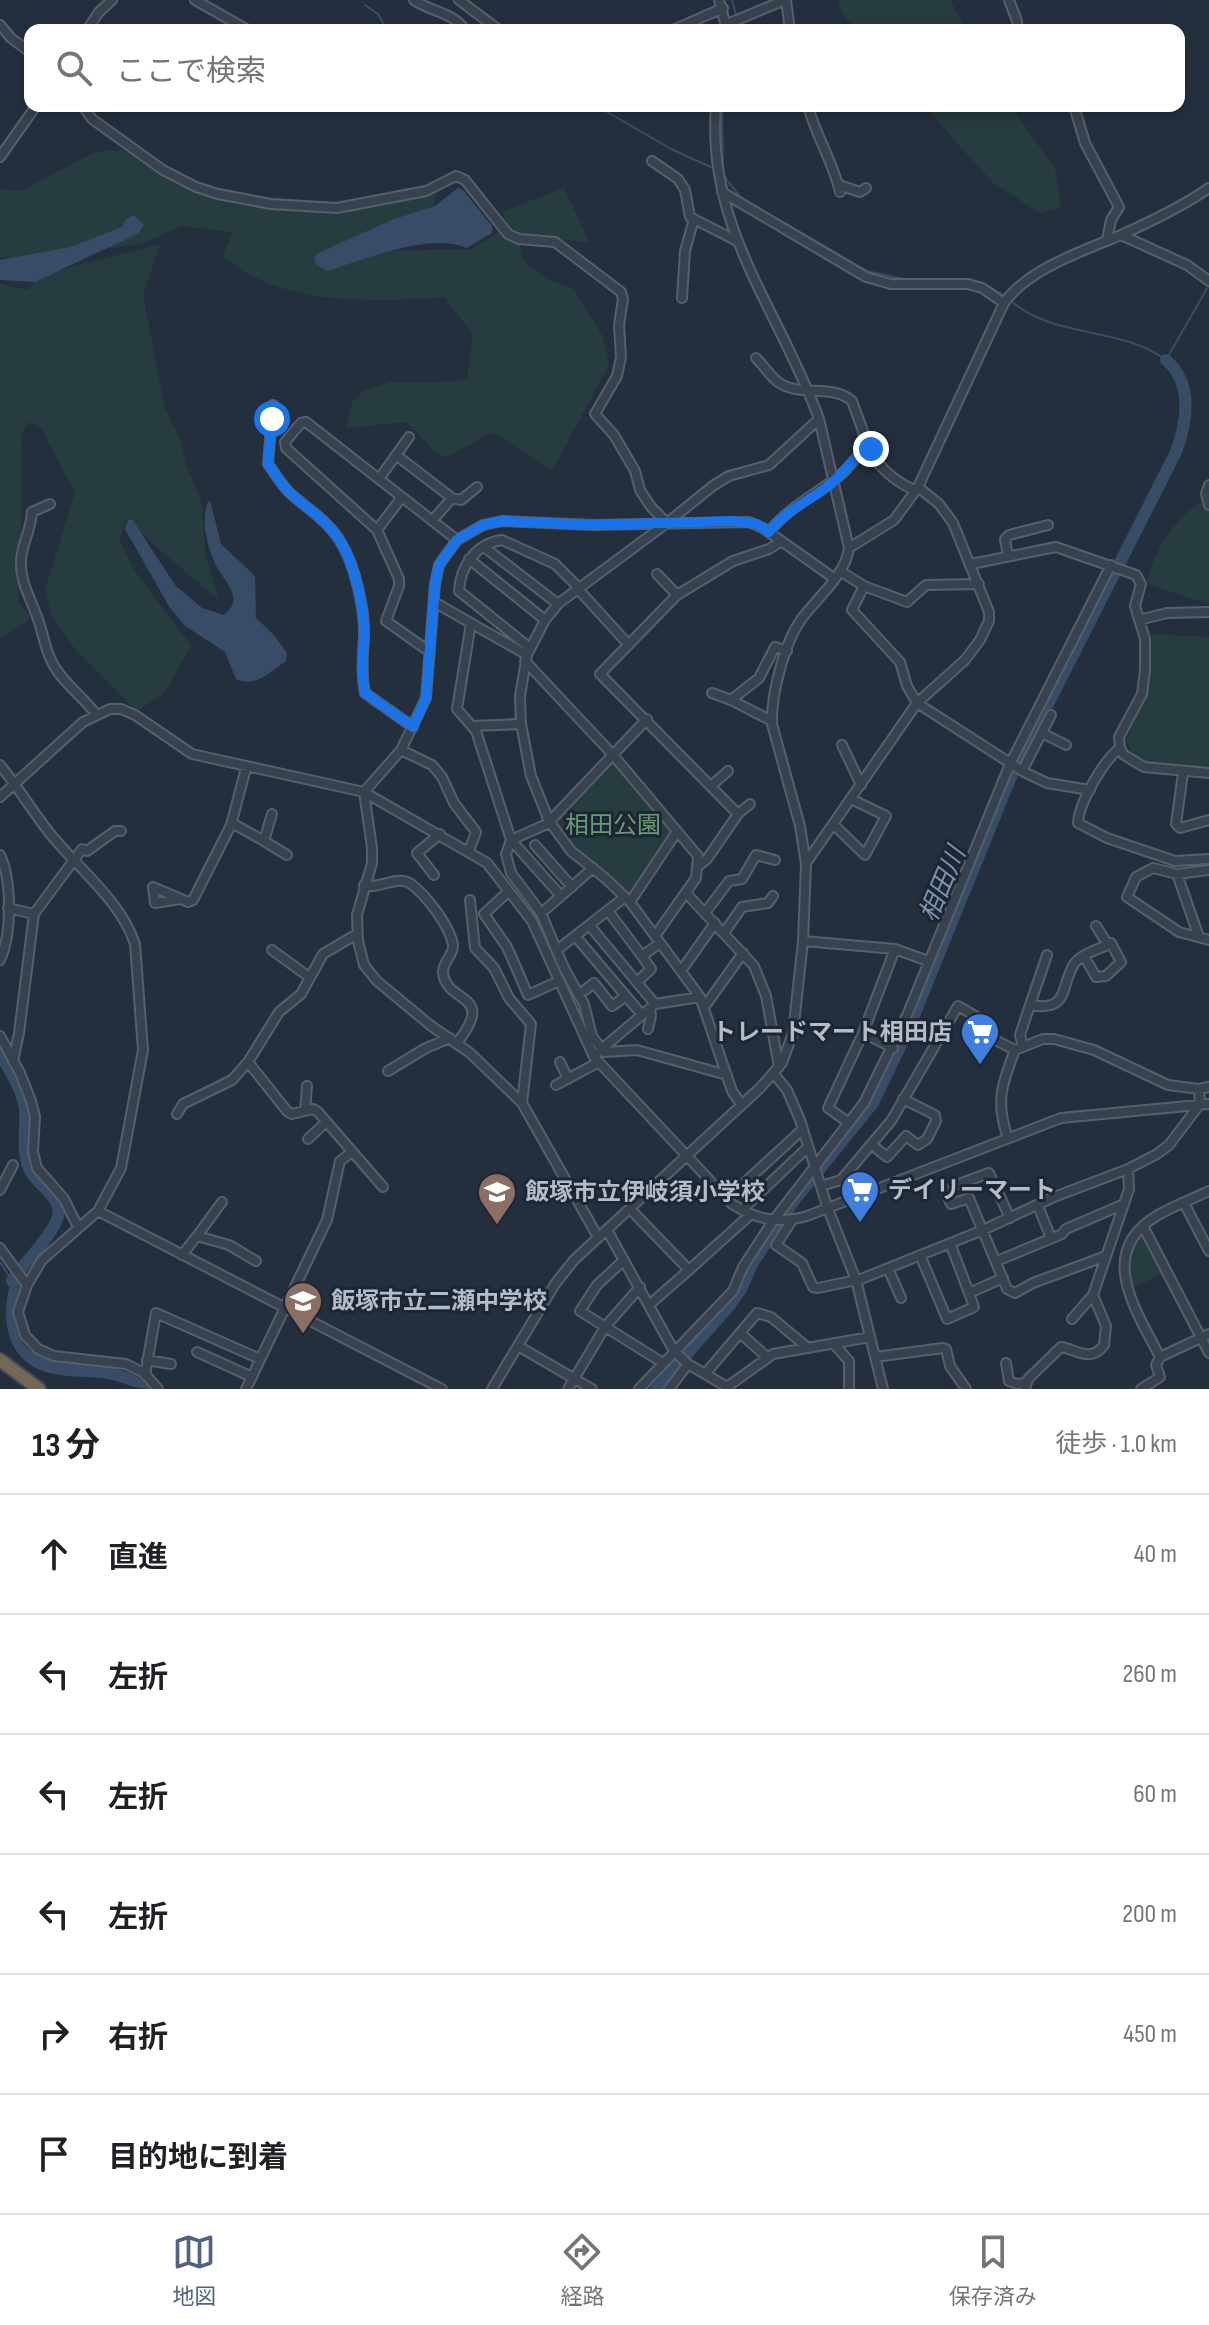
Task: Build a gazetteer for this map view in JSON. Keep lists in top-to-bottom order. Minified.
{"water":["相田川"],"parks":["相田公園"],"places":{"supermarket":["トレードマート相田店","デイリーマート"],"school or university":["飯塚市立伊岐須小学校","飯塚市立二瀬中学校"]},"page":{"search":"ここで検索","heading":["13 分","徒歩 · 1.0 km"],"list":[["直進","40 m"],["左折","260 m"],["左折","60 m"],["左折","200 m"],["右折","450 m"],"目的地に到着"],"nav":["地図","経路","保存済み"]}}
